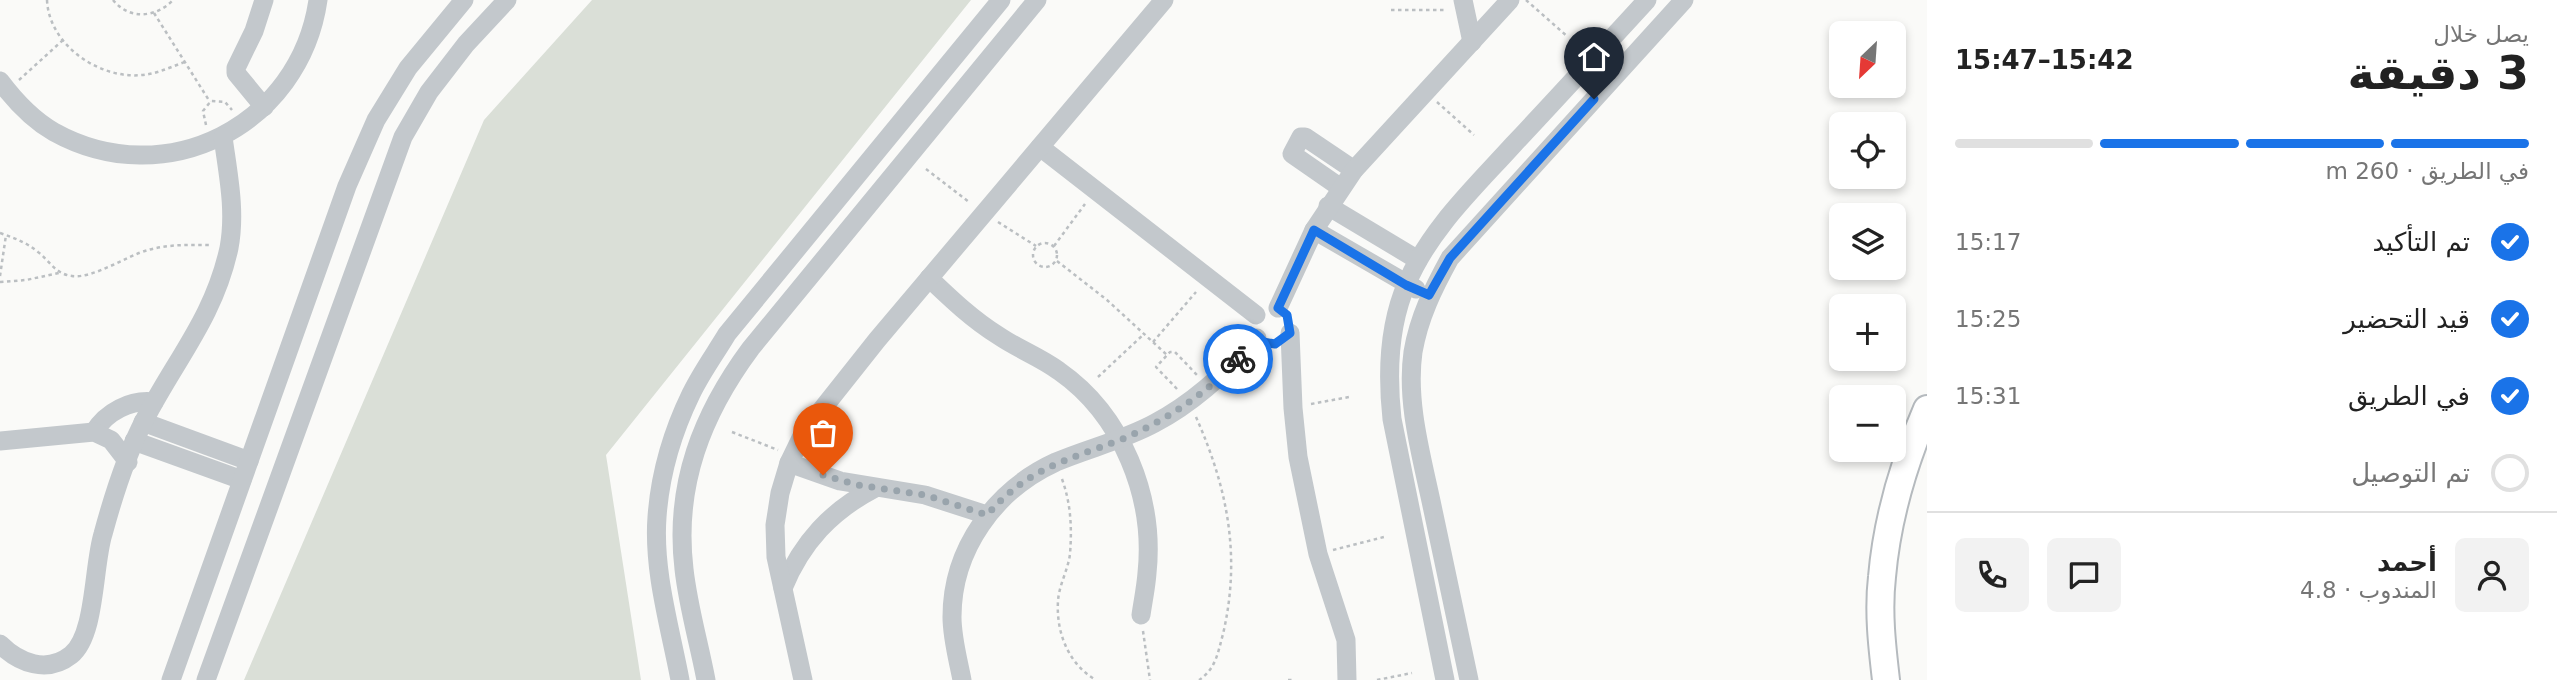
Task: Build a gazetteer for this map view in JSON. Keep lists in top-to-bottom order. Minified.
{"north":"bottom left","page":{"heading":["3 دقيقة","يصل خلال","15:42–15:47"],"panel":["أحمد","المندوب · 4.8"],"map_buttons":["+","−"],"bar":"في الطريق · 260 m","list":[["تم التأكيد","15:17"],["قيد التحضير","15:25"],["في الطريق","15:31"],"تم التوصيل"]}}
